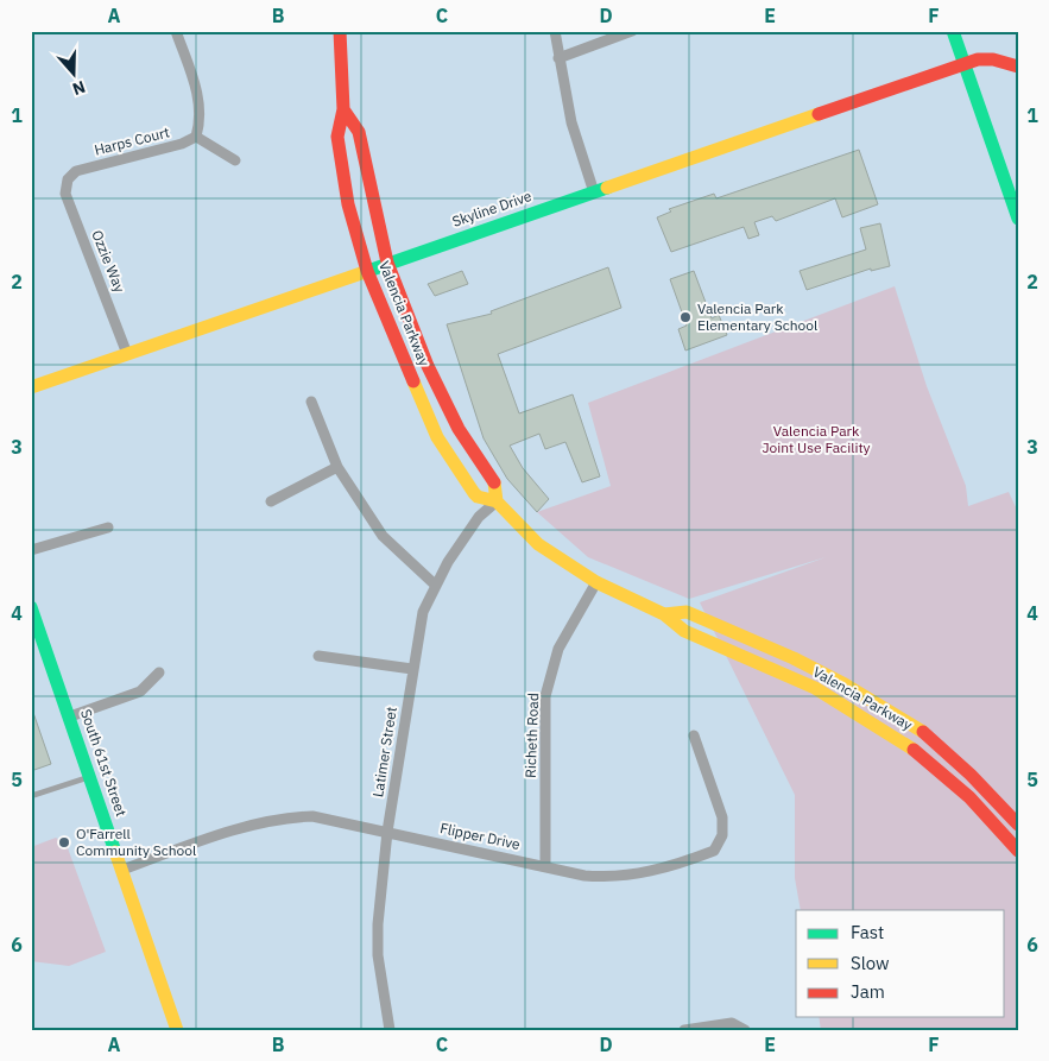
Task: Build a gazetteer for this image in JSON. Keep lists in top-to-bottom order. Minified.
{"streets":{"main road":["Skyline Drive","Valencia Parkway","South 61st Street"],"street":["Harps Court","Ozzie Way","Richeth Road","Latimer Street","Flipper Drive"]},"crossings":[["Harps Court","Ozzie Way"],["Skyline Drive","Ozzie Way"],["Skyline Drive","Valencia Parkway"],["Valencia Parkway","Richeth Road"],["Valencia Parkway","Latimer Street"],["Richeth Road","Flipper Drive"],["Latimer Street","Flipper Drive"],["South 61st Street","Flipper Drive"]],"parks":["Valencia Park Joint Use Facility"],"places":["Valencia Park Elementary School","O'Farrell Community School"],"legend":["Fast","Slow","Jam"],"north":"bottom","grid":{"columns":["A","B","C","D","E","F"],"rows":["1","2","3","4","5","6"]}}
